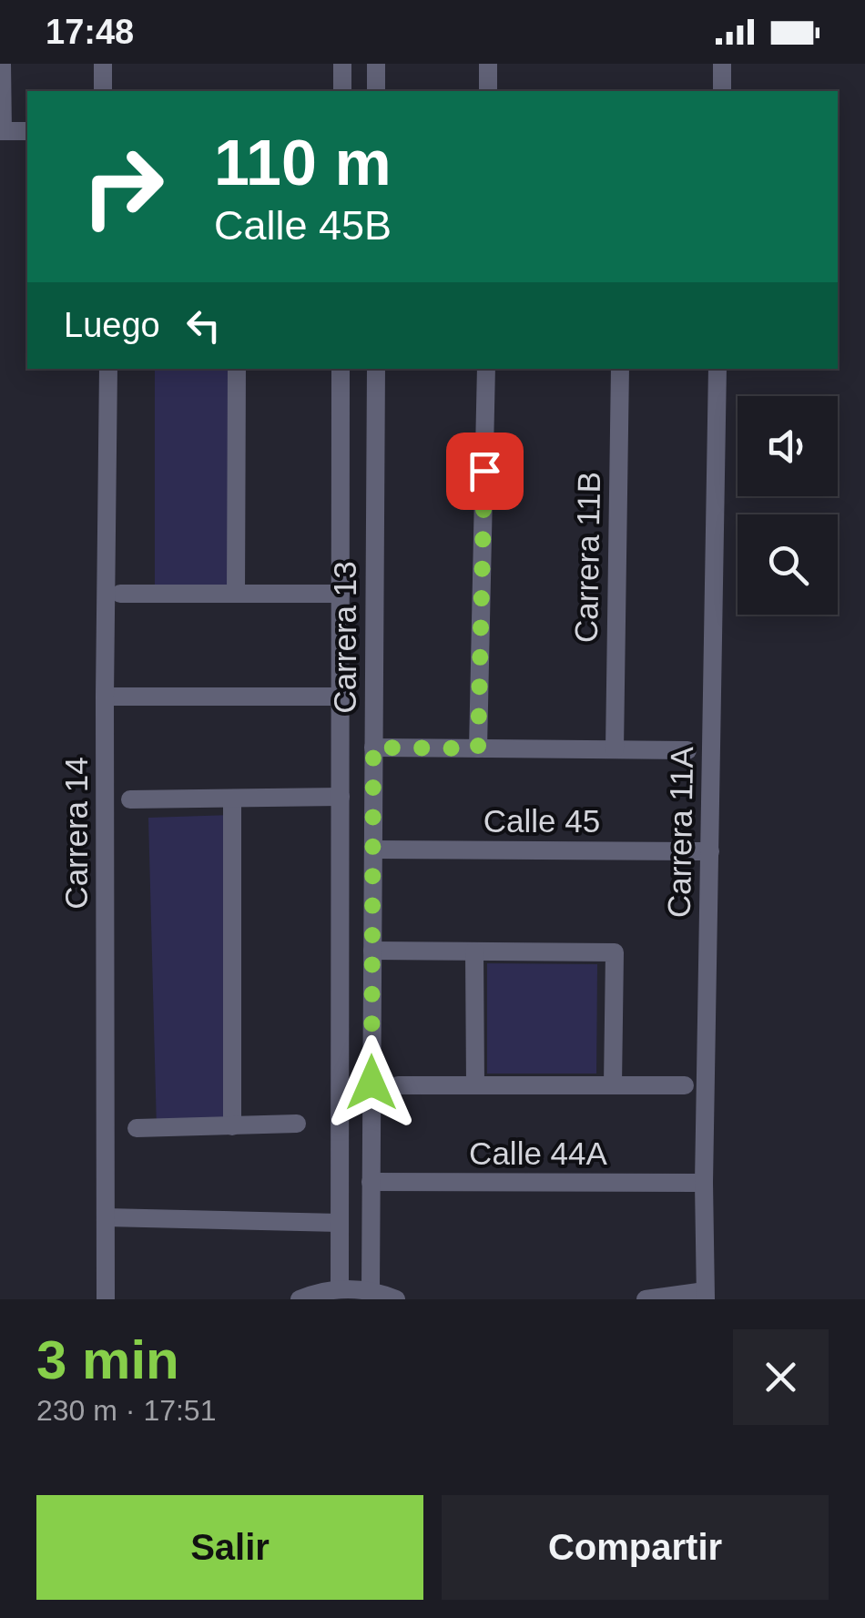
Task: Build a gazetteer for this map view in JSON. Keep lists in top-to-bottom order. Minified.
{"streets":{"street":["Carrera 11B","Carrera 13","Calle 45","Carrera 11A","Carrera 14","Calle 44A"]},"crossings":[["Carrera 13","Calle 45"],["Carrera 13","Calle 44A"],["Calle 45","Carrera 11A"],["Carrera 11A","Calle 44A"]],"page":{"status":"17:48","turn":["110 m","Calle 45B"],"then":"Luego","heading":["3 min","230 m · 17:51"],"buttons":["Salir","Compartir"]}}
